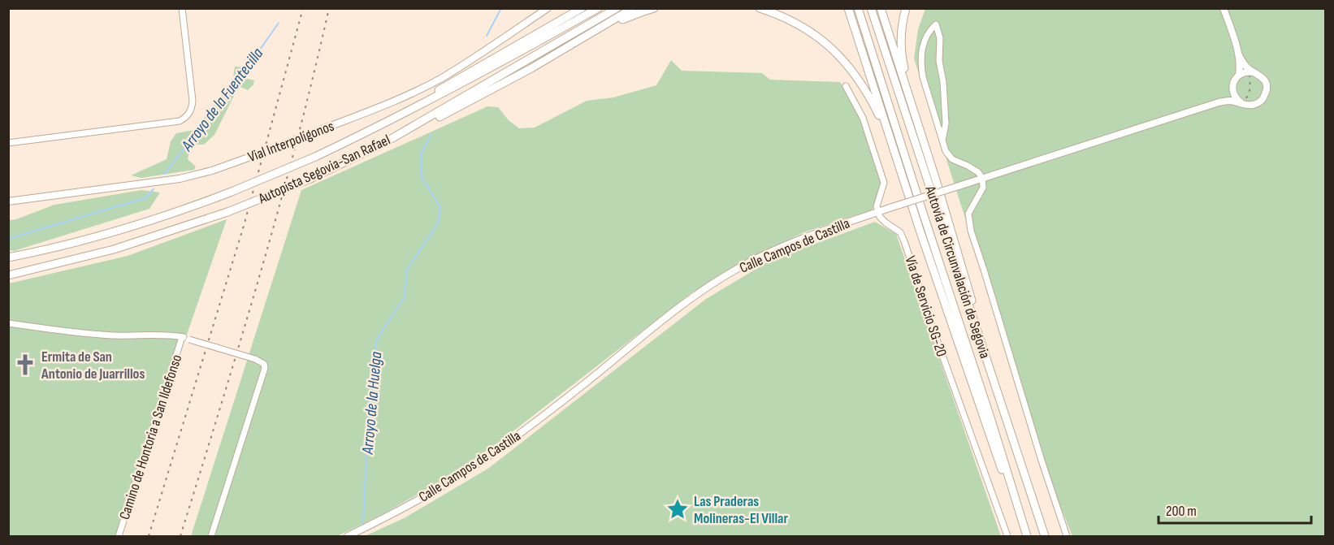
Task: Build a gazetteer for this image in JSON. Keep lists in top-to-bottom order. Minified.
{"streets":{"highway":["Autopista Segovia-San Rafael","Autovía de Circunvalación de Segovia"],"main road":["Vial Interpolígonos","Calle Campos de Castilla"],"street":["Vía de Servicio SG-20","Camino de Hontoria a San Ildefonso"]},"crossings":[["Calle Campos de Castilla","Vía de Servicio SG-20"]],"water":["Arroyo de la Fuentecilla","Arroyo de la Huelga"],"places":{"church":["Ermita de San Antonio de Juarrillos"],"place":["Las Praderas Molineras-El Villar"]},"scale_bar":"200 m"}
